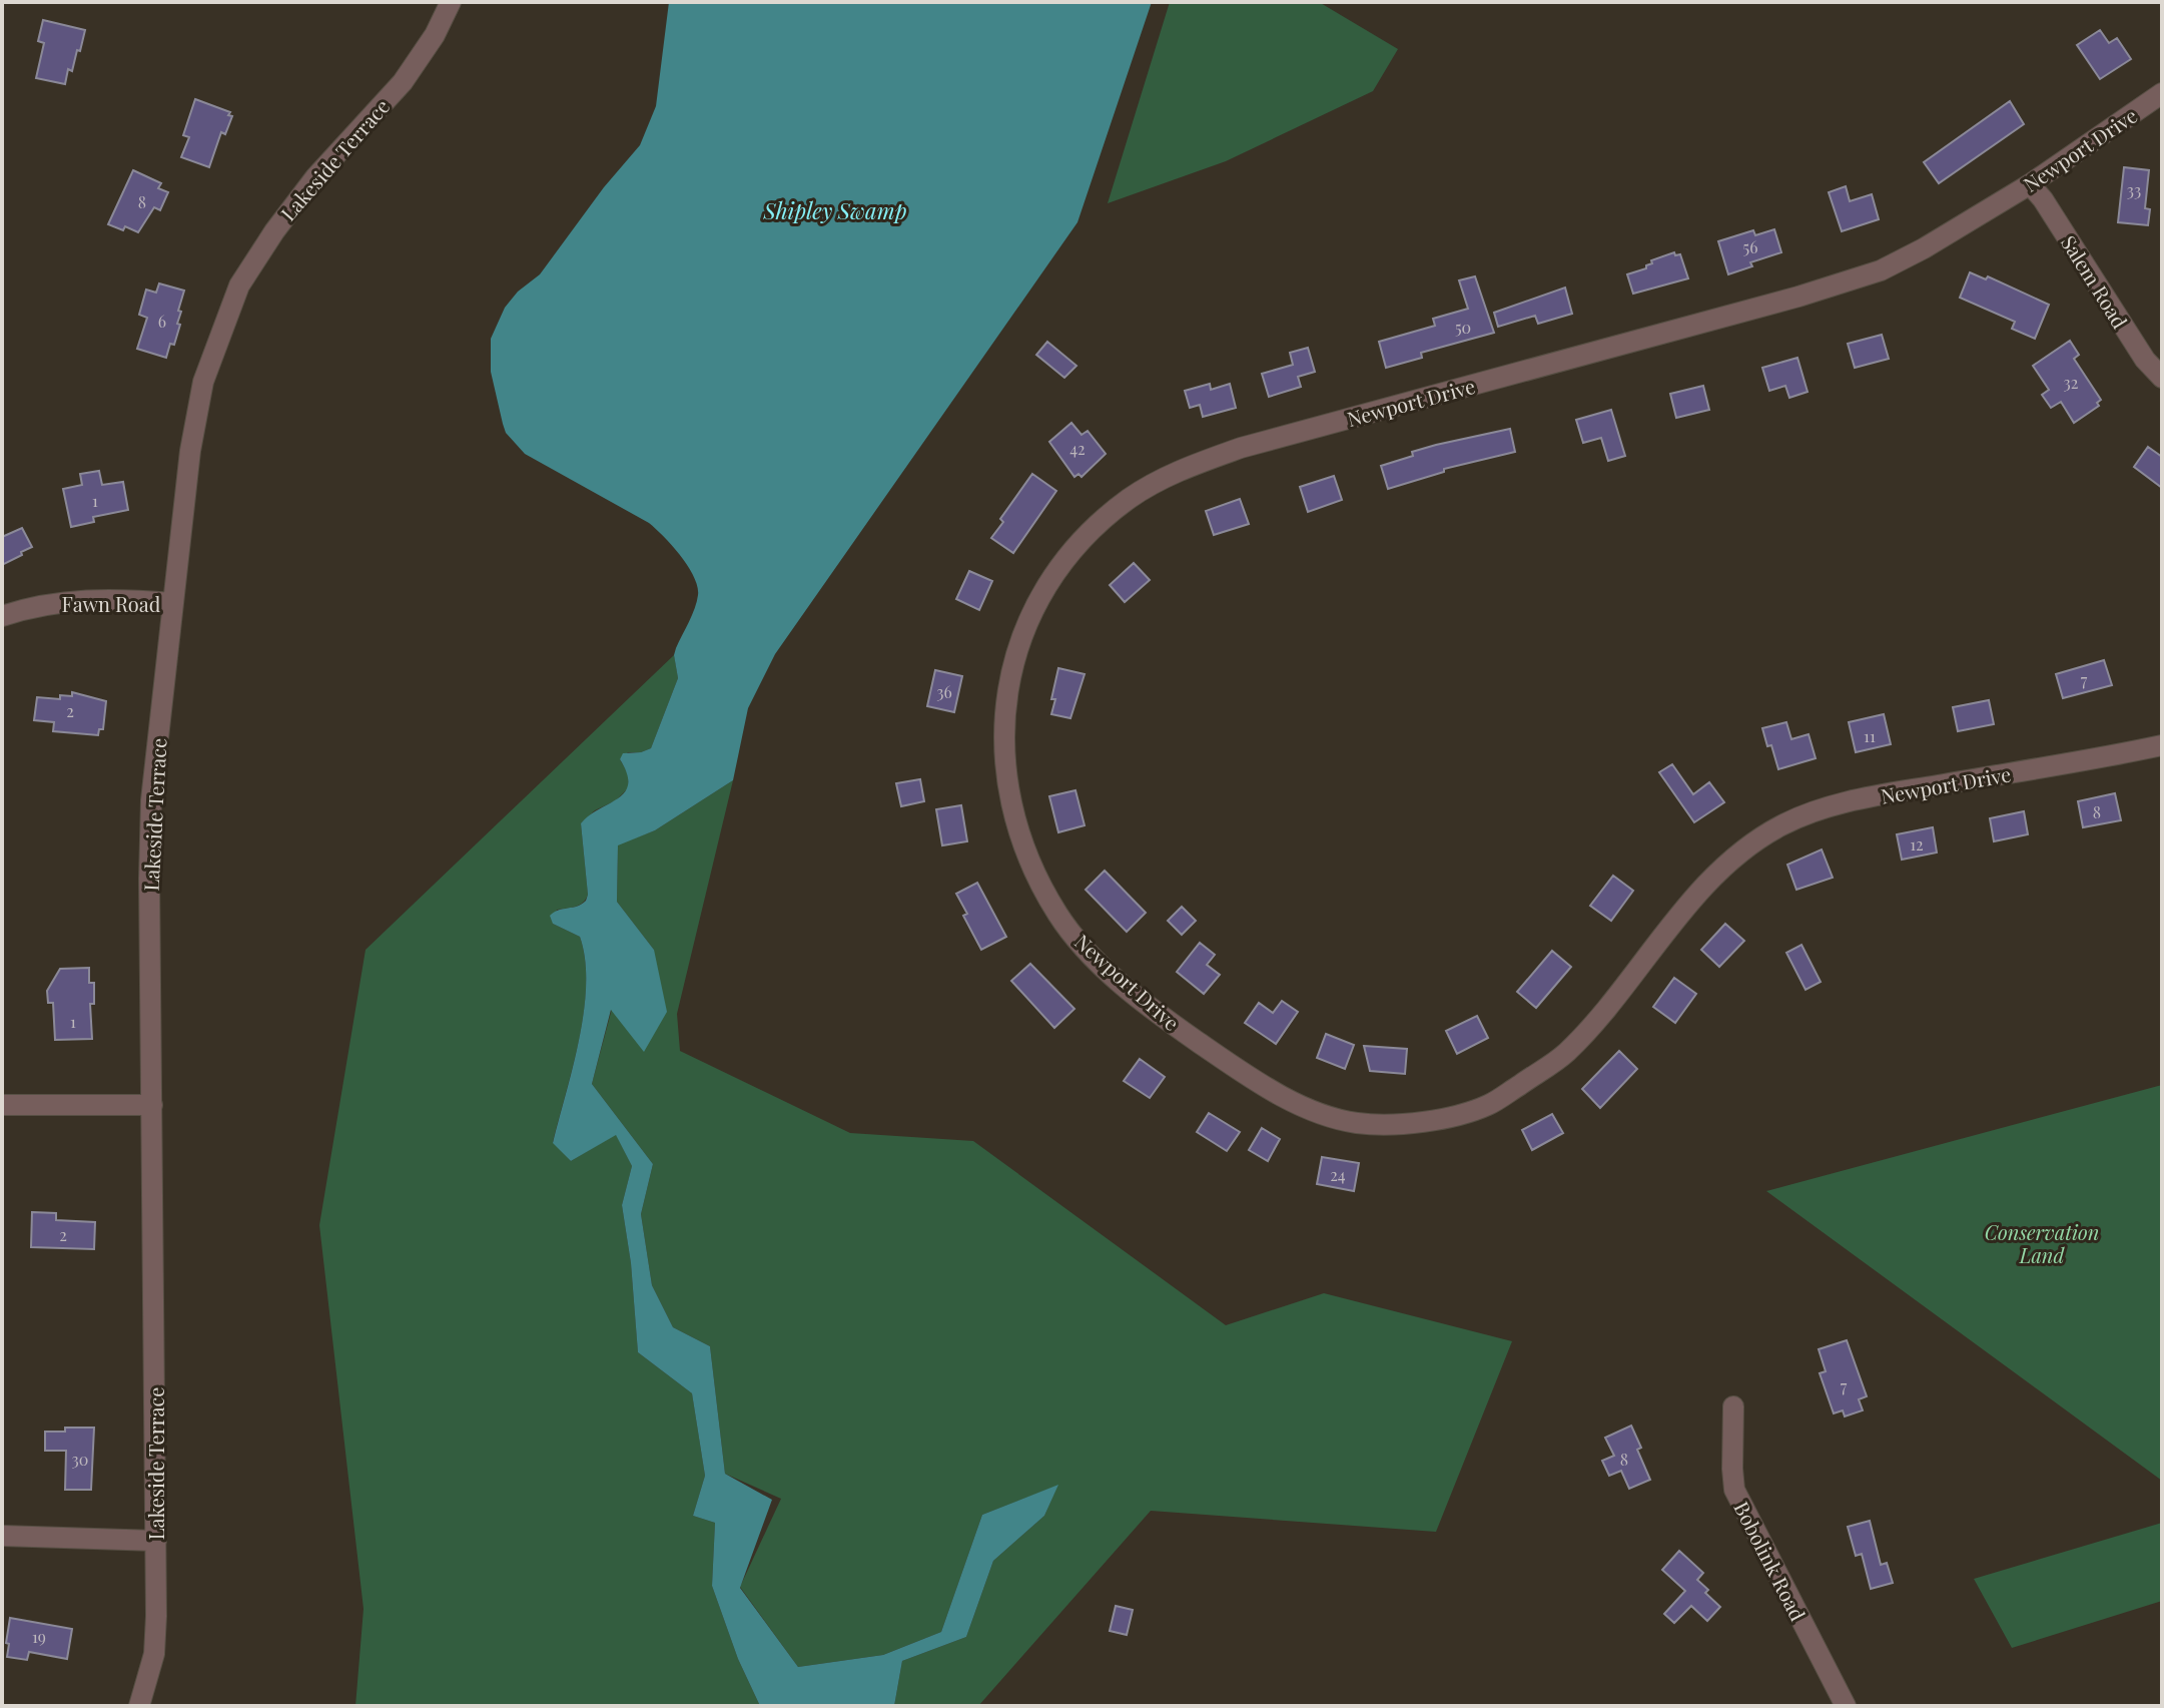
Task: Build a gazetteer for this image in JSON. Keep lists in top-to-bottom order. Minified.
{"streets":{"street":["Newport Drive","Lakeside Terrace","Salem Road","Fawn Road","Bobolink Road"]},"crossings":[["Newport Drive","Salem Road"],["Lakeside Terrace","Fawn Road"]],"water":["Shipley Swamp"],"parks":["Conservation Land"],"house_numbers":["33","8","56","6","50","32","42","1","7","36","2","11","8","12","1","24","2","7","30","8","19"]}
